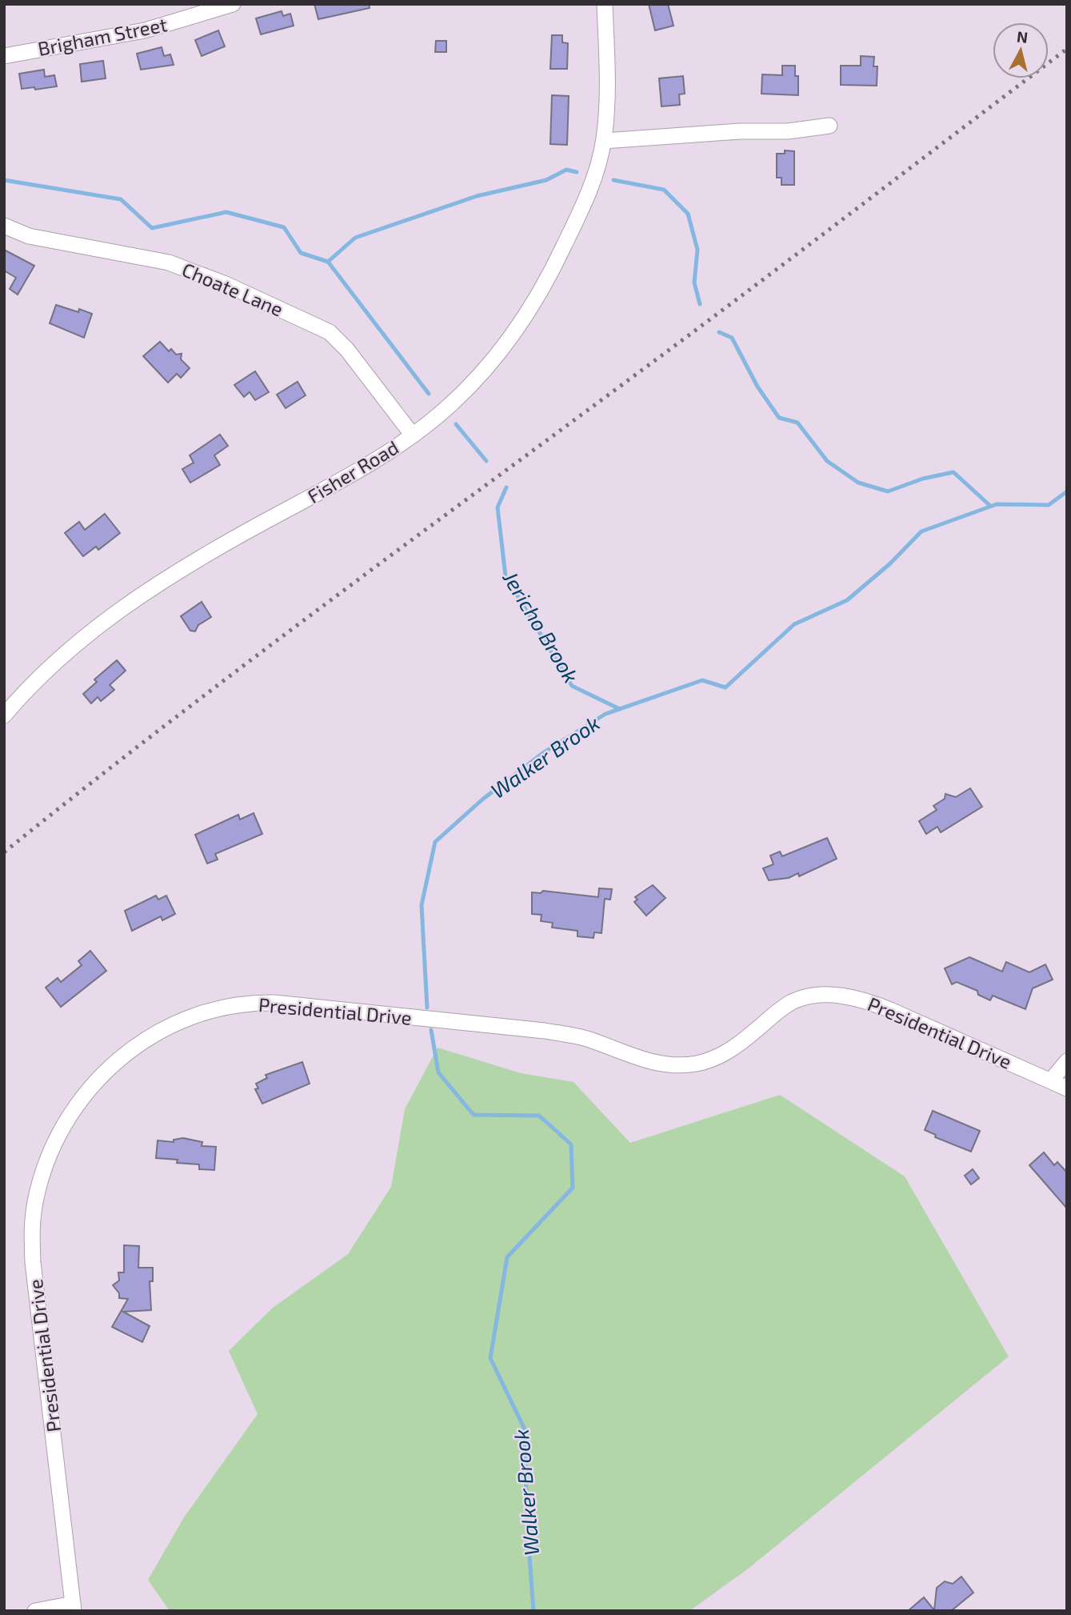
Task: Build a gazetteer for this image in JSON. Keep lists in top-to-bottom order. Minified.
{"streets":{"street":["Brigham Street","Choate Lane","Fisher Road","Presidential Drive"]},"crossings":[["Choate Lane","Fisher Road"]],"water":["Jericho Brook","Walker Brook"],"north":"top"}
